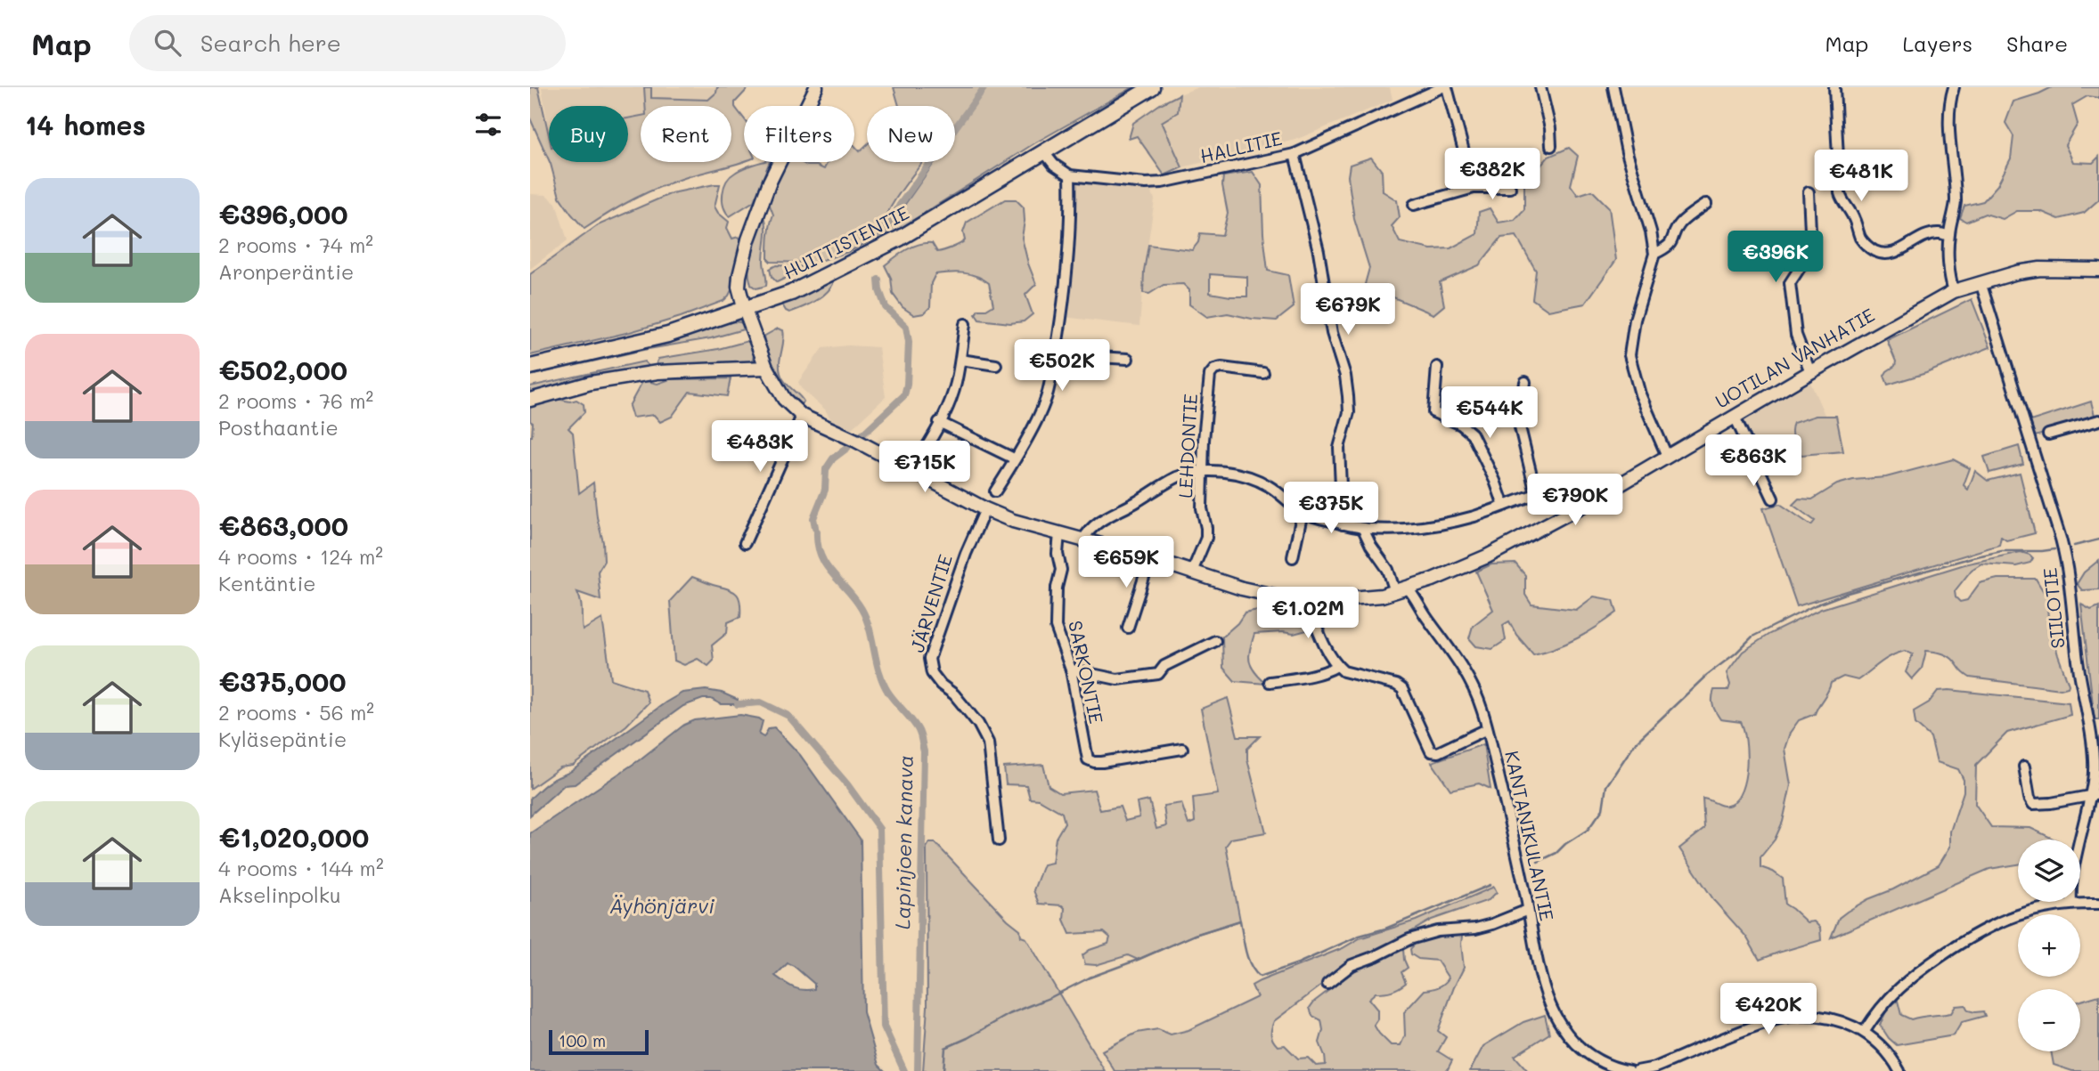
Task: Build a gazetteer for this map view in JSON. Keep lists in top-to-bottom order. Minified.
{"streets":{"highway":["HUITTISTENTIE"],"main road":["UOTILAN VANHATIE"],"street":["HALLITIE","LEHDONTIE","JÄRVENTIE","SIILOTIE","SARKONTIE","KANTANIKULANTIE"]},"crossings":[["HUITTISTENTIE","UOTILAN VANHATIE"],["UOTILAN VANHATIE","LEHDONTIE"],["UOTILAN VANHATIE","JÄRVENTIE"],["UOTILAN VANHATIE","SIILOTIE"],["UOTILAN VANHATIE","SARKONTIE"],["UOTILAN VANHATIE","KANTANIKULANTIE"]],"water":["Lapinjoen kanava","Äyhönjärvi"],"scale_bar":"100 m","page":{"header":"Map","search":"Search here","nav":["Map","Layers","Share"],"heading":"14 homes","chip":["Buy","Rent","Filters","New"],"price":["€382K","€481K","€396K","€679K","€502K","€544K","€483K","€863K","€715K","€790K","€375K","€659K","€1.02M","€420K"],"list":[{"name":"€396,000","note":"2 rooms · 74 m² · Aronperäntie"},{"name":"€502,000","note":"2 rooms · 76 m² · Posthaantie"},{"name":"€863,000","note":"4 rooms · 124 m² · Kentäntie"},{"name":"€375,000","note":"2 rooms · 56 m² · Kyläsepäntie"},{"name":"€1,020,000","note":"4 rooms · 144 m² · Akselinpolku"}],"map_buttons":["+","−"],"scale":"100 m"}}
